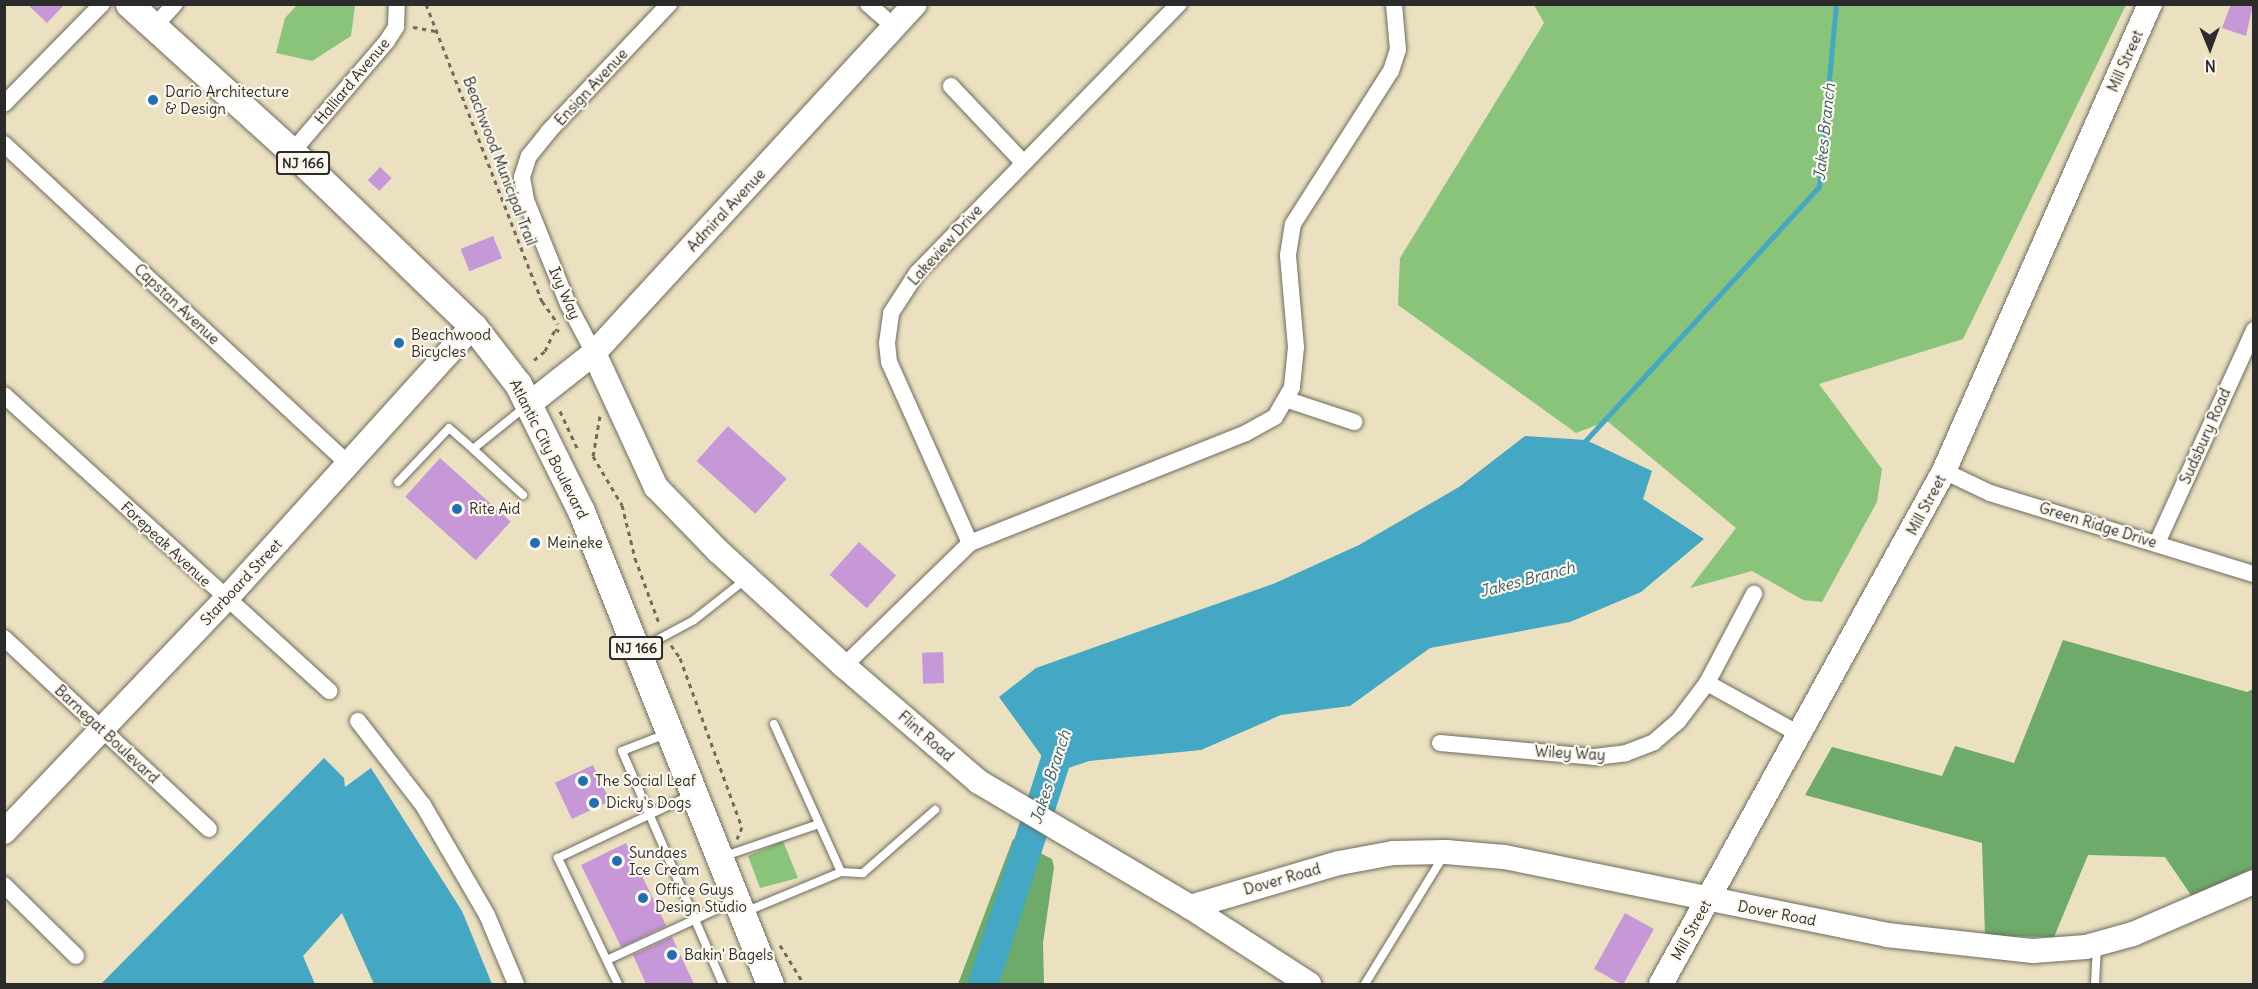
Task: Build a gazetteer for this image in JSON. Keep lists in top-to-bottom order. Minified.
{"streets":{"main road":["NJ 166","Atlantic City Boulevard"],"street":["Mill Street","Halliard Avenue","Ensign Avenue","Admiral Avenue","Lakeview Drive","Ivy Way","Capstan Avenue","Sudsbury Road","Green Ridge Drive","Forepeak Avenue","Starboard Street","Barnegat Boulevard","Flint Road","Wiley Way","Dover Road"],"path":["Beachwood Municipal Trail"]},"crossings":[["Mill Street","Green Ridge Drive"],["Mill Street","Dover Road"],["Halliard Avenue","Atlantic City Boulevard"],["Ensign Avenue","Ivy Way"],["Admiral Avenue","Ivy Way"],["Admiral Avenue","Atlantic City Boulevard"],["Ivy Way","Flint Road"],["Capstan Avenue","Starboard Street"],["Sudsbury Road","Green Ridge Drive"],["Atlantic City Boulevard","Starboard Street"],["Forepeak Avenue","Starboard Street"],["Starboard Street","Barnegat Boulevard"],["Flint Road","Dover Road"]],"water":["Jakes Branch"],"places":["Dario Architecture & Design","Beachwood Bicycles","Rite Aid","Meineke","The Social Leaf","Dicky's Dogs","Sundaes Ice Cream","Office Guys Design Studio","Bakin' Bagels"],"north":"bottom"}
